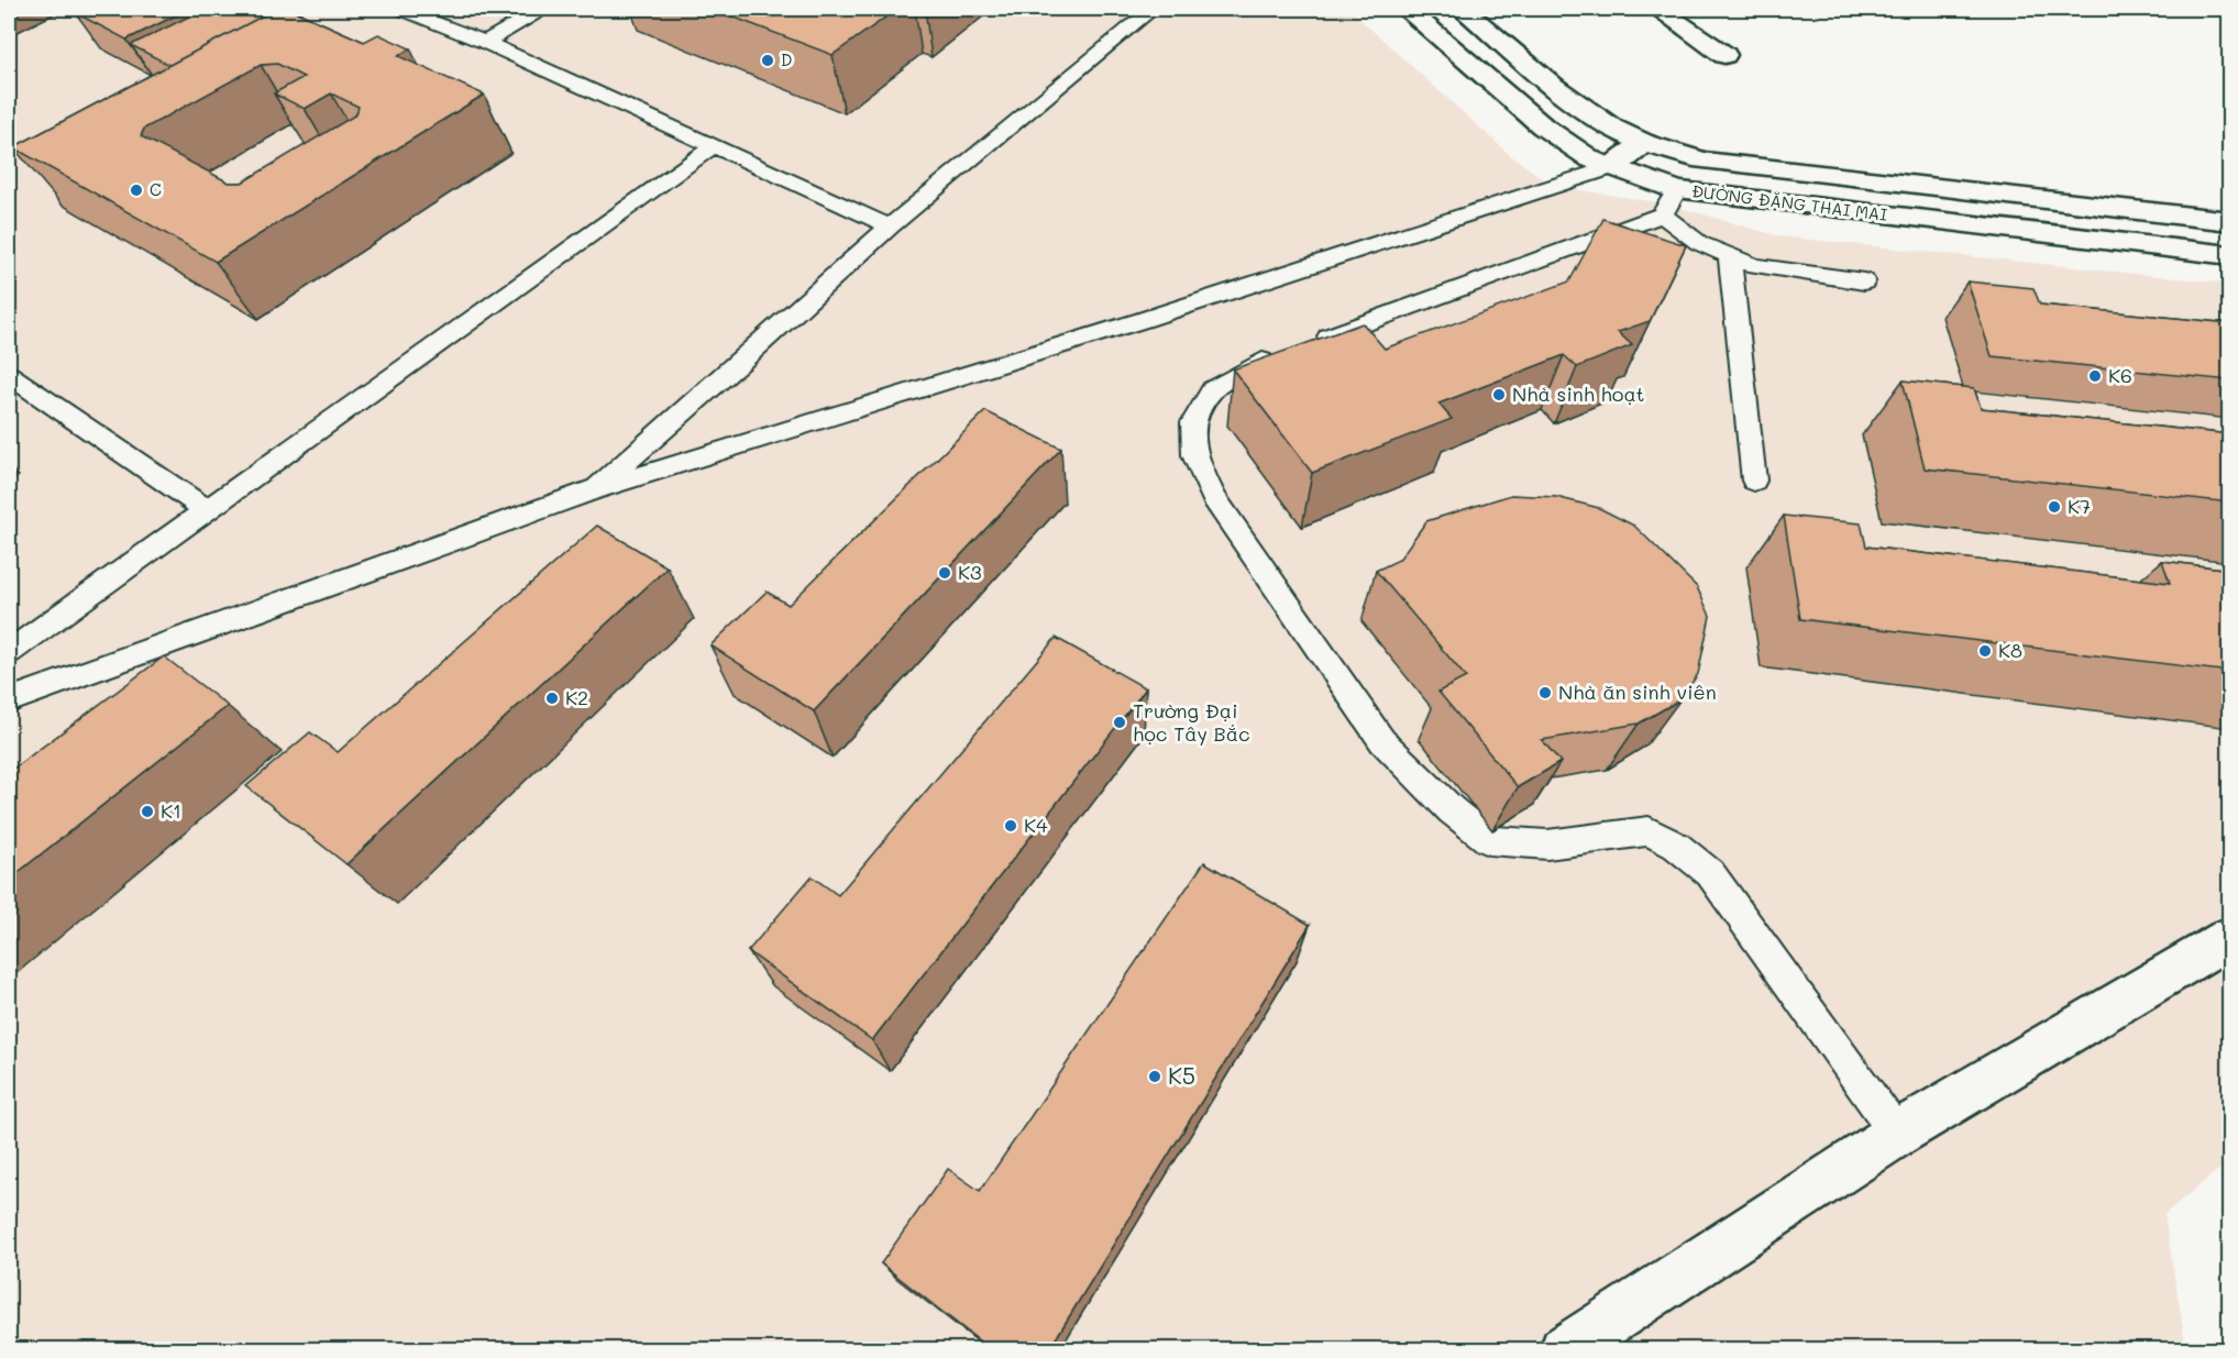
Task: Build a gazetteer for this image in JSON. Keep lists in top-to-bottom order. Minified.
{"streets":{"street":["ĐƯỜNG ĐẶNG THAI MAI"]},"places":["D","C","K6","Nhà sinh hoạt","K7","K3","K8","Nhà ăn sinh viên","K2","Trường Đại học Tây Bắc","K1","K4","K5"]}
